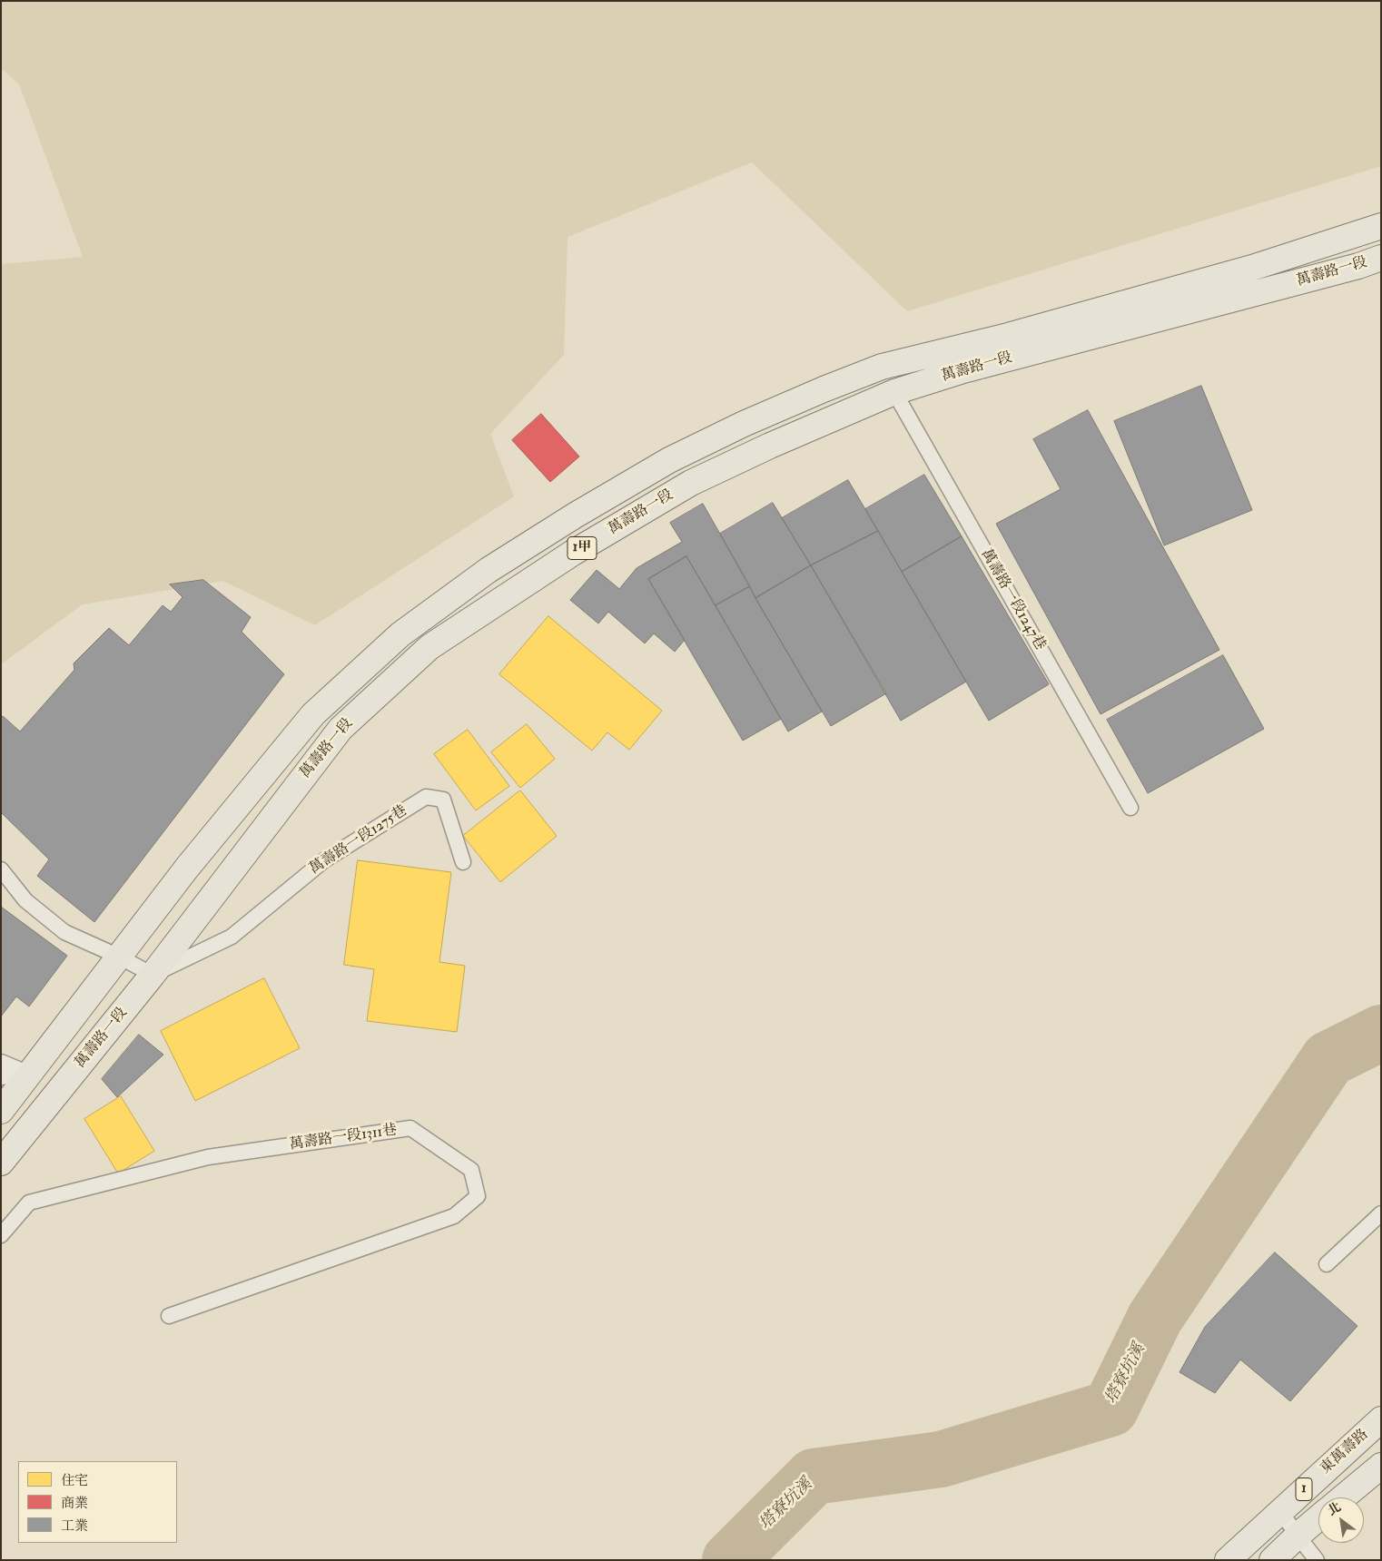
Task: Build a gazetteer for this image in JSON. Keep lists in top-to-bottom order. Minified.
{"streets":{"main road":["萬壽路一段","1甲","東萬壽路","1"],"lane":["萬壽路一段1247巷","萬壽路一段1275巷","萬壽路一段1311巷"]},"crossings":[["萬壽路一段","萬壽路一段1247巷"],["萬壽路一段","萬壽路一段1275巷"]],"water":["塔寮坑溪"],"legend":["住宅","商業","工業"],"north":"top left"}
